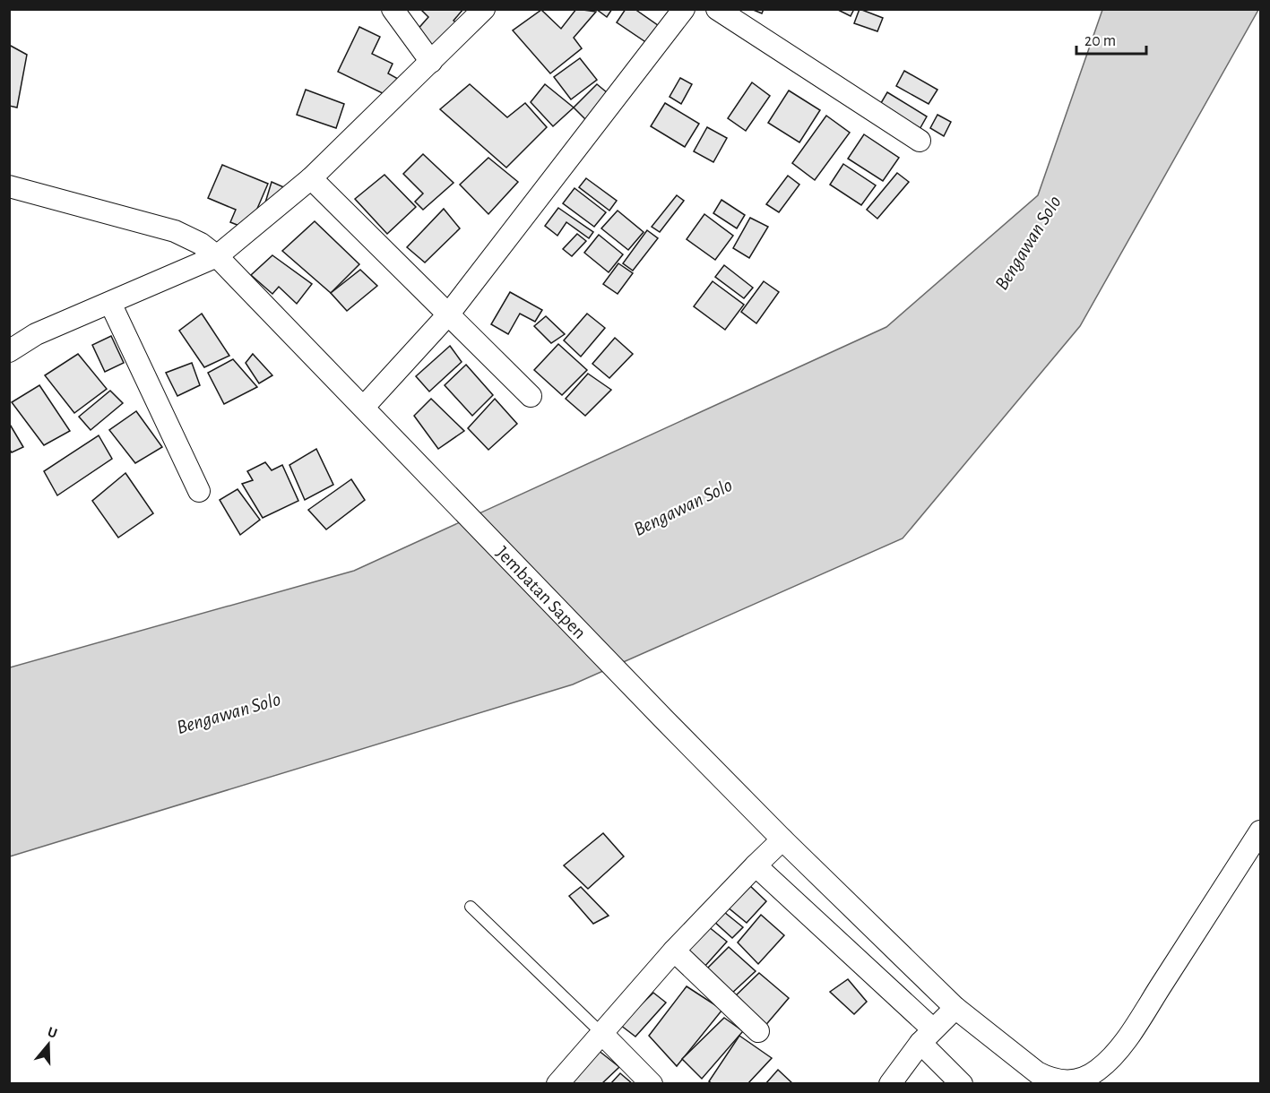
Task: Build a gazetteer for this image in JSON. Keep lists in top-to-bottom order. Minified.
{"streets":{"street":["Jembatan Sapen"]},"water":["Bengawan Solo"],"scale_bar":"20 m","north":"top"}
